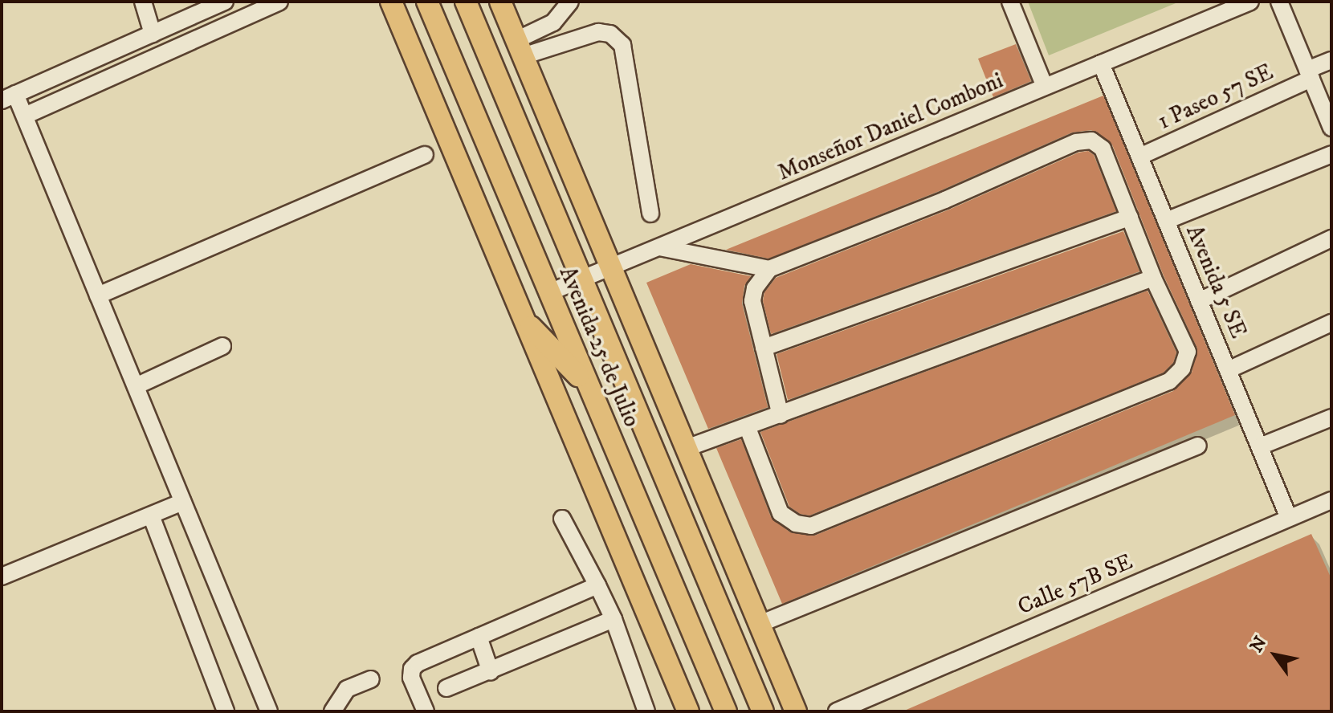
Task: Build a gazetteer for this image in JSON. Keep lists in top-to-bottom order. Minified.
{"streets":{"main road":["Avenida 25 de Julio"],"street":["1 Paseo 57 SE","Monseñor Daniel Comboni","Avenida 5 SE","Calle 57B SE"]},"crossings":[["1 Paseo 57 SE","Avenida 5 SE"],["Monseñor Daniel Comboni","Avenida 5 SE"],["Monseñor Daniel Comboni","Avenida 25 de Julio"],["Avenida 5 SE","Calle 57B SE"]],"north":"top left"}
